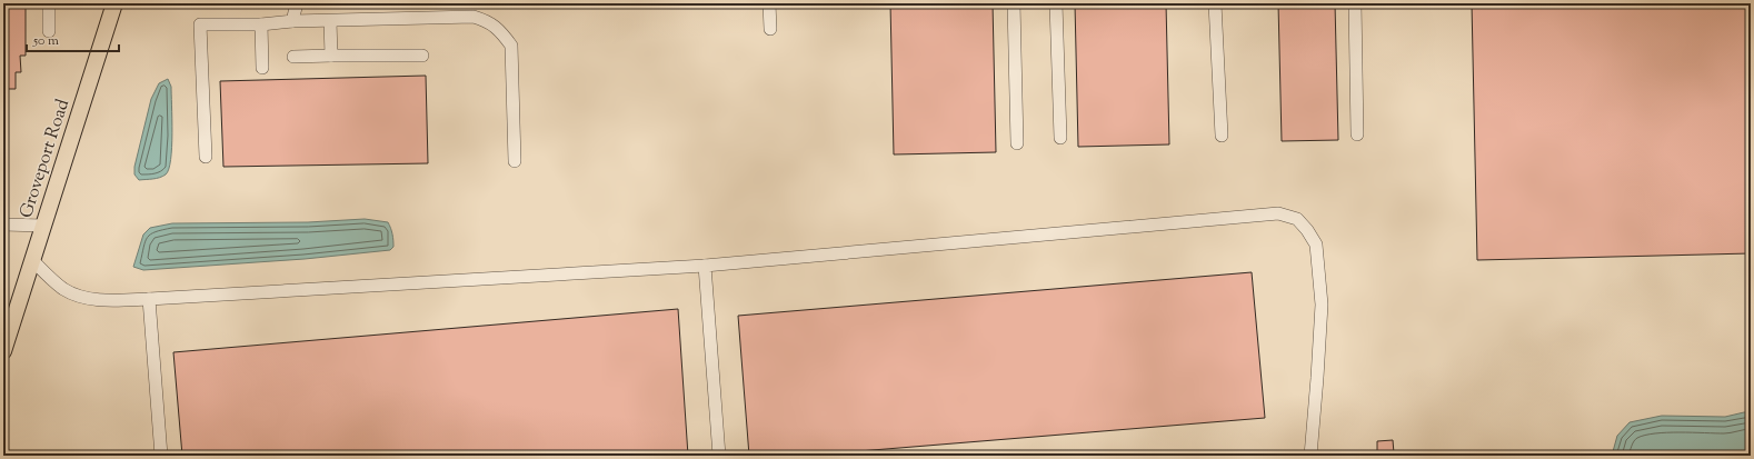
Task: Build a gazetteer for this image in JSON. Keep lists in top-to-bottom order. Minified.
{"streets":{"main road":["Groveport Road"]},"scale_bar":"50 m"}
